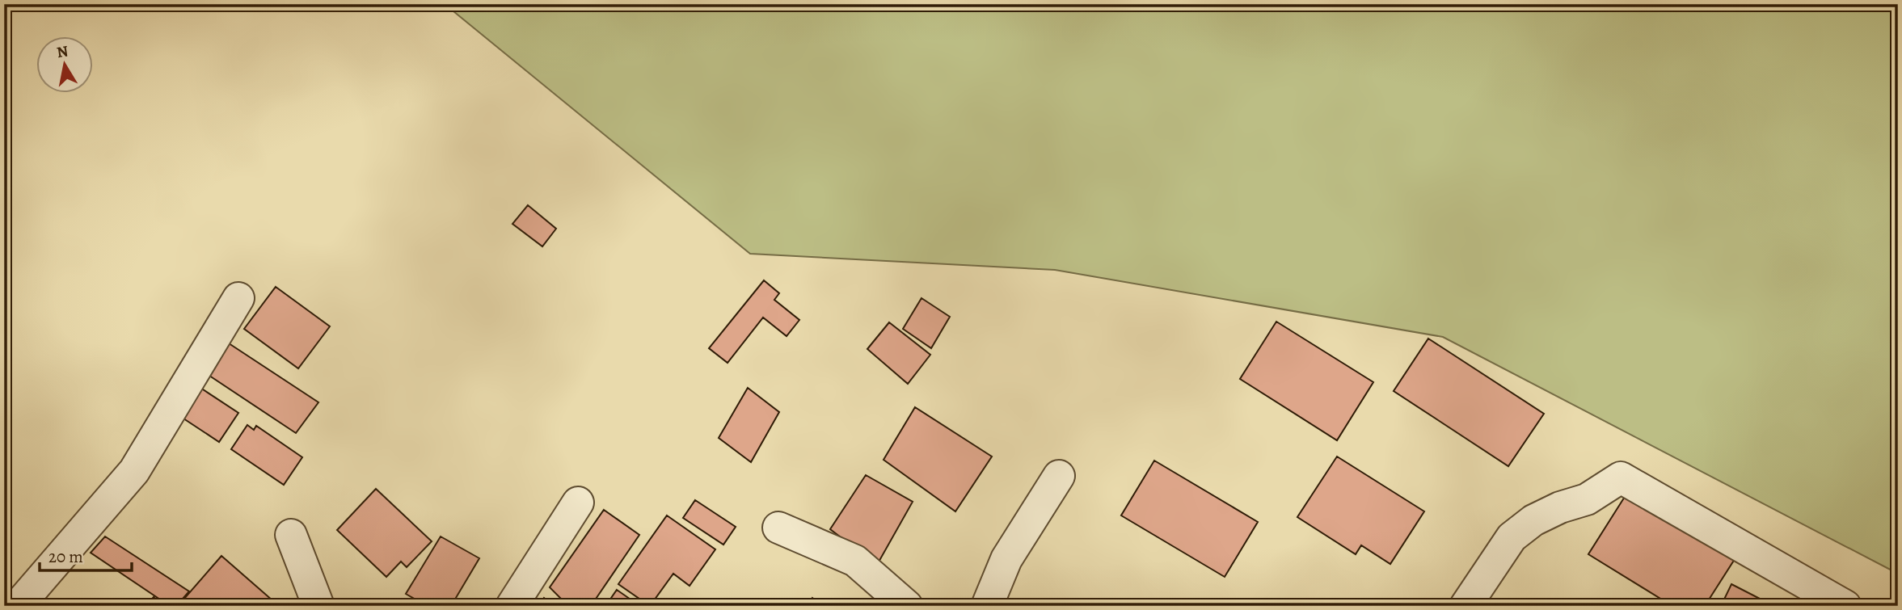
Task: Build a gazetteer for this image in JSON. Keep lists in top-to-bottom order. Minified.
{"scale_bar":"20 m","north":"top"}
